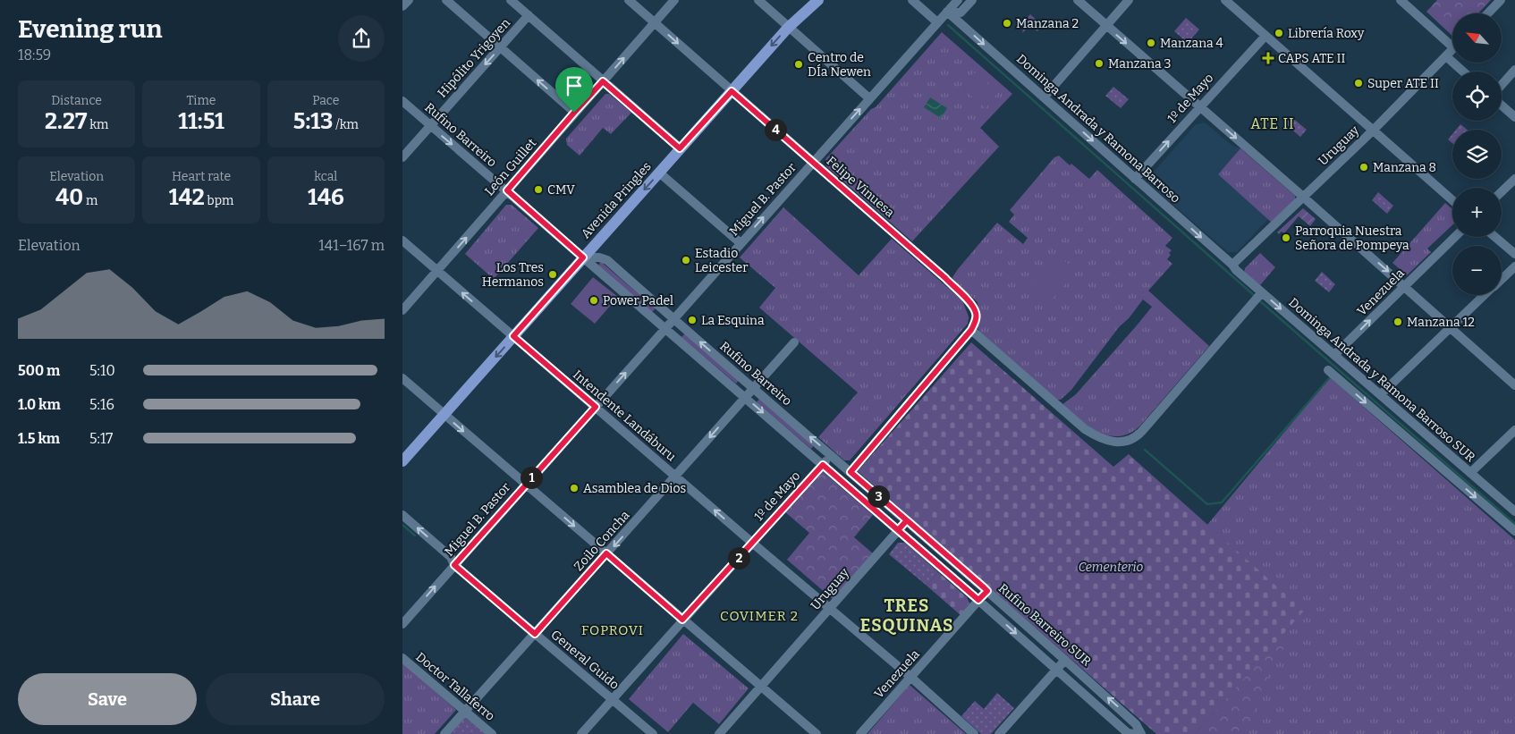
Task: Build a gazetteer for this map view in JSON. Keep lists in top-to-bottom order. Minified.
{"streets":{"main road":["Avenida Pringles"],"street":["Hipólito Yrigoyen","1º de Mayo","Dominga Andrada y Ramona Barroso","Rufino Barreiro","Uruguay","León Guillet","Felipe Vinuesa","Miguel B. Pastor","Venezuela","Dominga Andrada y Ramona Barroso SUR","Intendente Landáburu","Zoilo Concha","Rufino Barreiro SUR","General Guido","Doctor Tallaferro"]},"crossings":[["Hipólito Yrigoyen","Rufino Barreiro"],["1º de Mayo","Dominga Andrada y Ramona Barroso"],["1º de Mayo","Rufino Barreiro"],["1º de Mayo","Intendente Landáburu"],["1º de Mayo","General Guido"],["Dominga Andrada y Ramona Barroso","Uruguay"],["Dominga Andrada y Ramona Barroso","Miguel B. Pastor"],["Dominga Andrada y Ramona Barroso","Dominga Andrada y Ramona Barroso SUR"],["Rufino Barreiro","Uruguay"],["Rufino Barreiro","León Guillet"],["Rufino Barreiro","Miguel B. Pastor"],["Rufino Barreiro","Avenida Pringles"],["Rufino Barreiro","Zoilo Concha"],["Rufino Barreiro","Rufino Barreiro SUR"],["Uruguay","Dominga Andrada y Ramona Barroso SUR"],["Uruguay","Intendente Landáburu"],["Uruguay","Rufino Barreiro SUR"],["León Guillet","Felipe Vinuesa"],["León Guillet","Intendente Landáburu"],["Felipe Vinuesa","Miguel B. Pastor"],["Felipe Vinuesa","Avenida Pringles"],["Miguel B. Pastor","Intendente Landáburu"],["Miguel B. Pastor","General Guido"],["Avenida Pringles","Intendente Landáburu"],["Venezuela","Dominga Andrada y Ramona Barroso SUR"],["Venezuela","Intendente Landáburu"],["Venezuela","Rufino Barreiro SUR"],["Intendente Landáburu","Zoilo Concha"],["Zoilo Concha","General Guido"],["Zoilo Concha","Doctor Tallaferro"]],"one_way":["Hipólito Yrigoyen","Dominga Andrada y Ramona Barroso","León Guillet","Miguel B. Pastor","Avenida Pringles","Zoilo Concha"],"districts":["ATE II","TRES ESQUINAS","COVIMER 2","FOPROVI"],"parks":["Cementerio"],"places":{"other":["Manzana 2","Librería Roxy","Manzana 4","Manzana 3","Centro de DÍa Newen","Super ATE II","Manzana 8","CMV","Parroquia Nuestra Señora de Pompeya","Estadio Leicester","Los Tres Hermanos","Power Padel","La Esquina","Manzana 12","Asamblea de Dios"],"health":["CAPS ATE II"]},"north":"top left","page":{"heading":["Evening run","18:59"],"map_buttons":["+","−"],"stats":[["Distance","2.27 km"],["Time","11:51"],["Pace","5:13 /km"],["Elevation","40 m"],["Heart rate","142 bpm"],["kcal","146"]],"pins":["4","1","3","2"],"chart":["Elevation","141–167 m"],"list":[{"name":"500 m","note":"5:10"},{"name":"1.0 km","note":"5:16"},{"name":"1.5 km","note":"5:17"}],"buttons":["Save","Share"]}}
